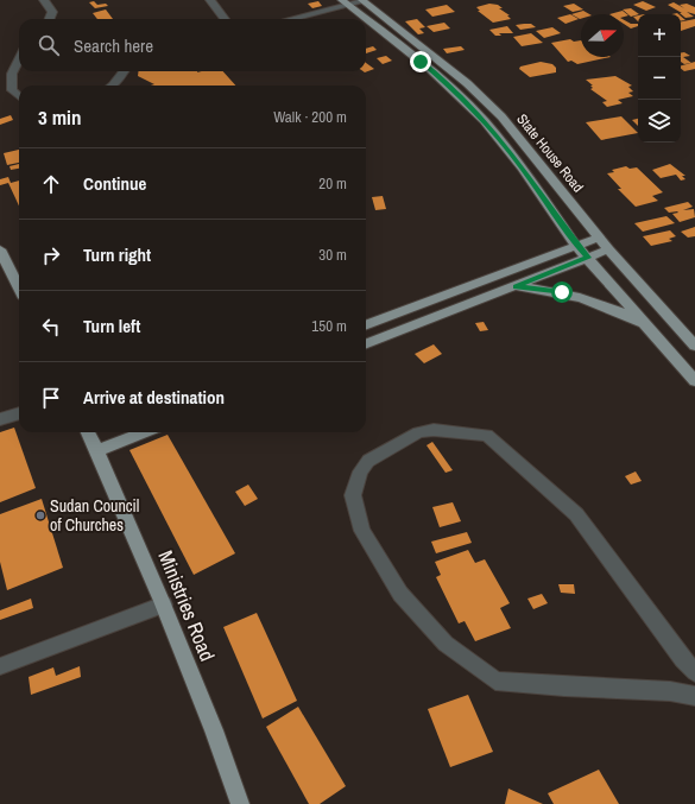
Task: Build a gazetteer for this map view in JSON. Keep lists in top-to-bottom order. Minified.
{"streets":{"main road":["State House Road","Ministries Road"]},"places":["Sudan Council of Churches"],"north":"right","page":{"map_buttons":["+","−"],"search":"Search here","heading":["3 min","Walk · 200 m"],"list":[["Continue","20 m"],["Turn right","30 m"],["Turn left","150 m"],"Arrive at destination"]}}
